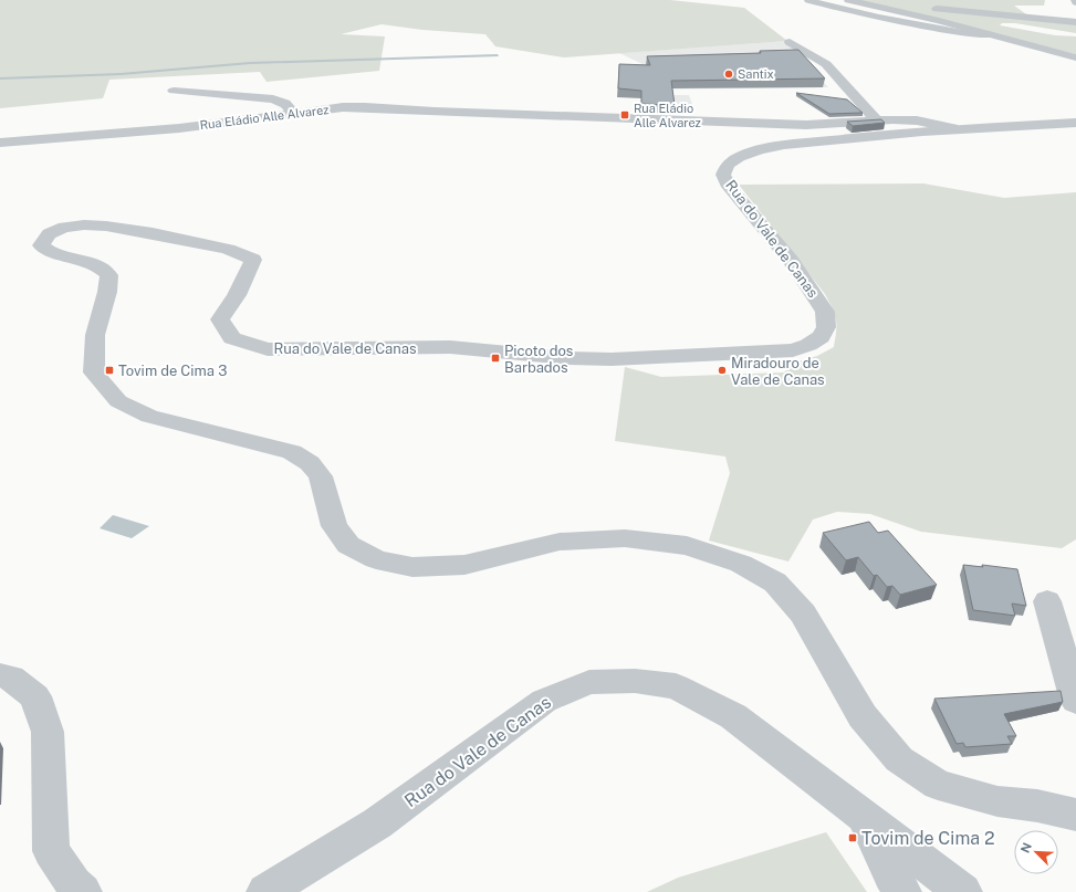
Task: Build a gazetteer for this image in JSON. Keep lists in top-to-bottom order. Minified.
{"streets":{"street":["Rua Eládio Alle Alvarez","Rua do Vale de Canas"]},"crossings":[["Rua Eládio Alle Alvarez","Rua do Vale de Canas"]],"places":{"other":["Santix","Miradouro de Vale de Canas"],"transit":["Rua Eládio Alle Alvarez","Picoto dos Barbados","Tovim de Cima 3","Tovim de Cima 2"]},"north":"top left"}
